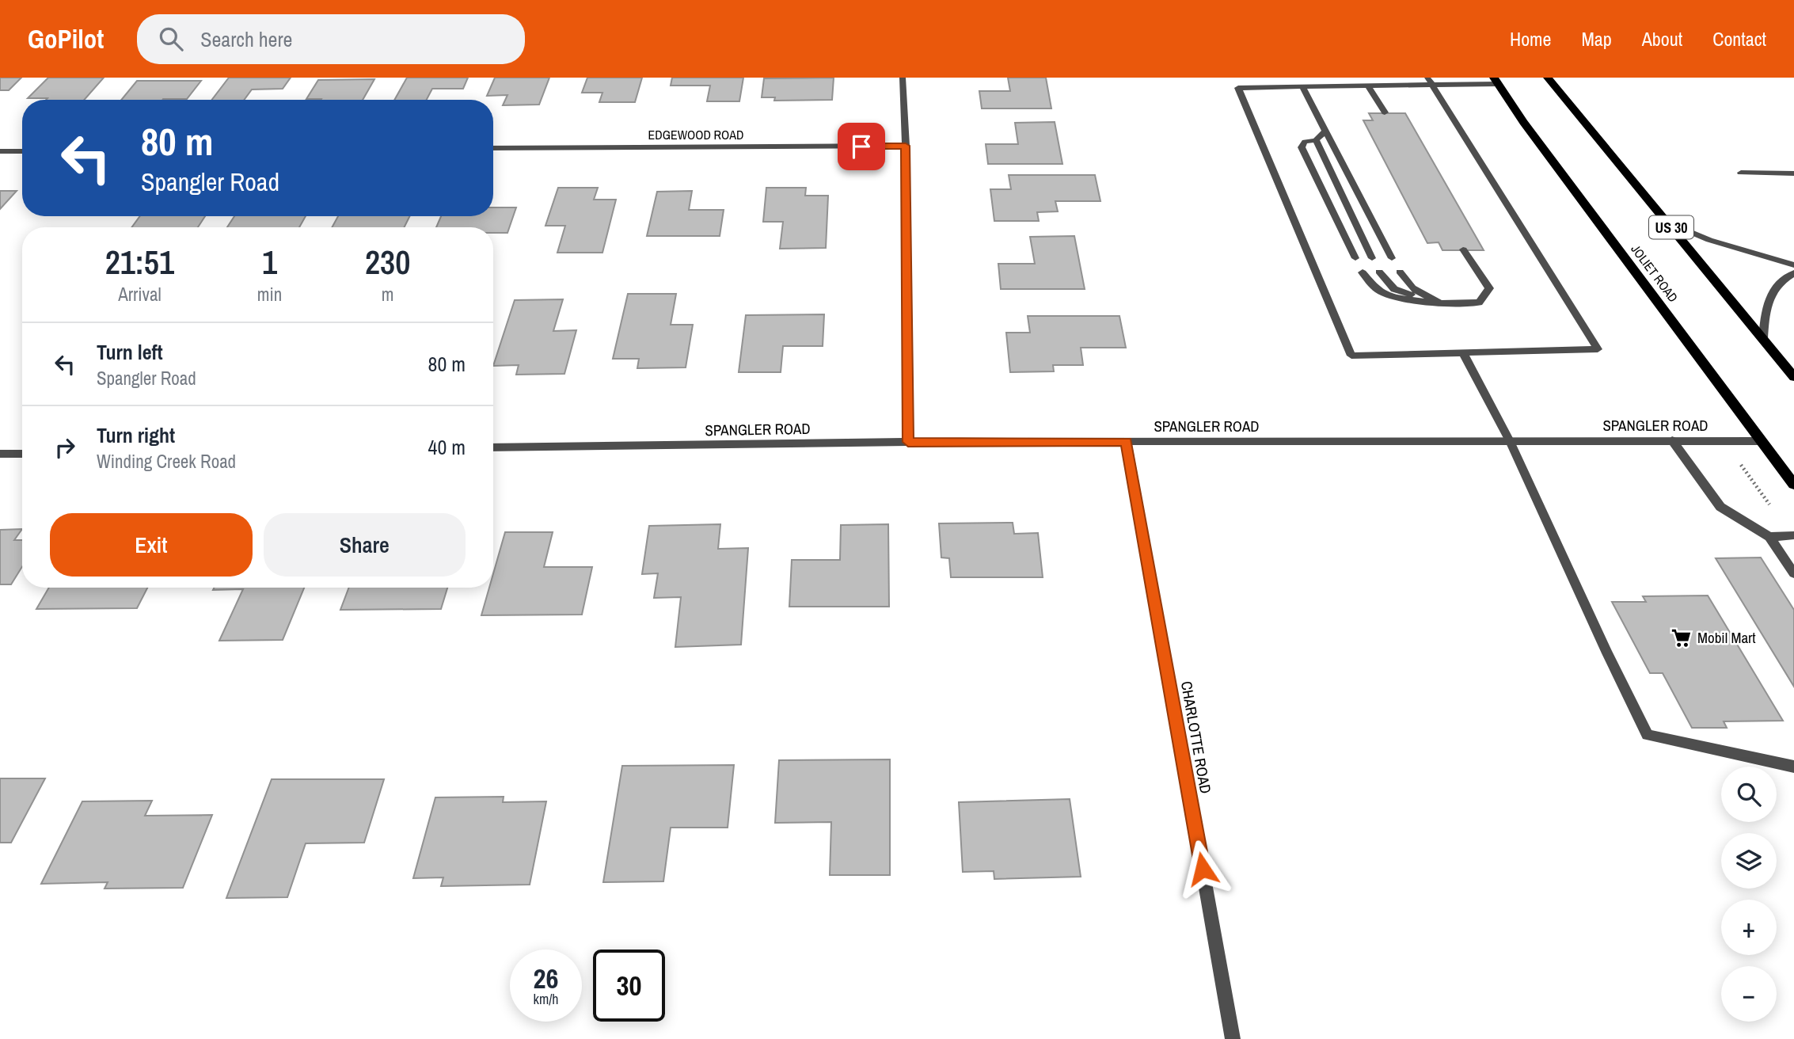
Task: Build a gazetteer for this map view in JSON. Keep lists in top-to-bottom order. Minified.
{"streets":{"main road":["US 30","JOLIET ROAD"],"street":["EDGEWOOD ROAD","SPANGLER ROAD","CHARLOTTE ROAD"]},"crossings":[["JOLIET ROAD","SPANGLER ROAD"],["SPANGLER ROAD","CHARLOTTE ROAD"]],"places":{"supermarket":["Mobil Mart"]},"page":{"header":"GoPilot","search":"Search here","nav":["Home","Map","About","Contact"],"turn":["80 m","Spangler Road"],"eta":["21:51","Arrival","1","min","230","m"],"list":[{"name":"Turn left","note":"Spangler Road","value":"80 m"},{"name":"Turn right","note":"Winding Creek Road","value":"40 m"}],"buttons":["Exit","Share"],"map_buttons":["+","−"],"speed":"26 km/h","limit":"30"}}
